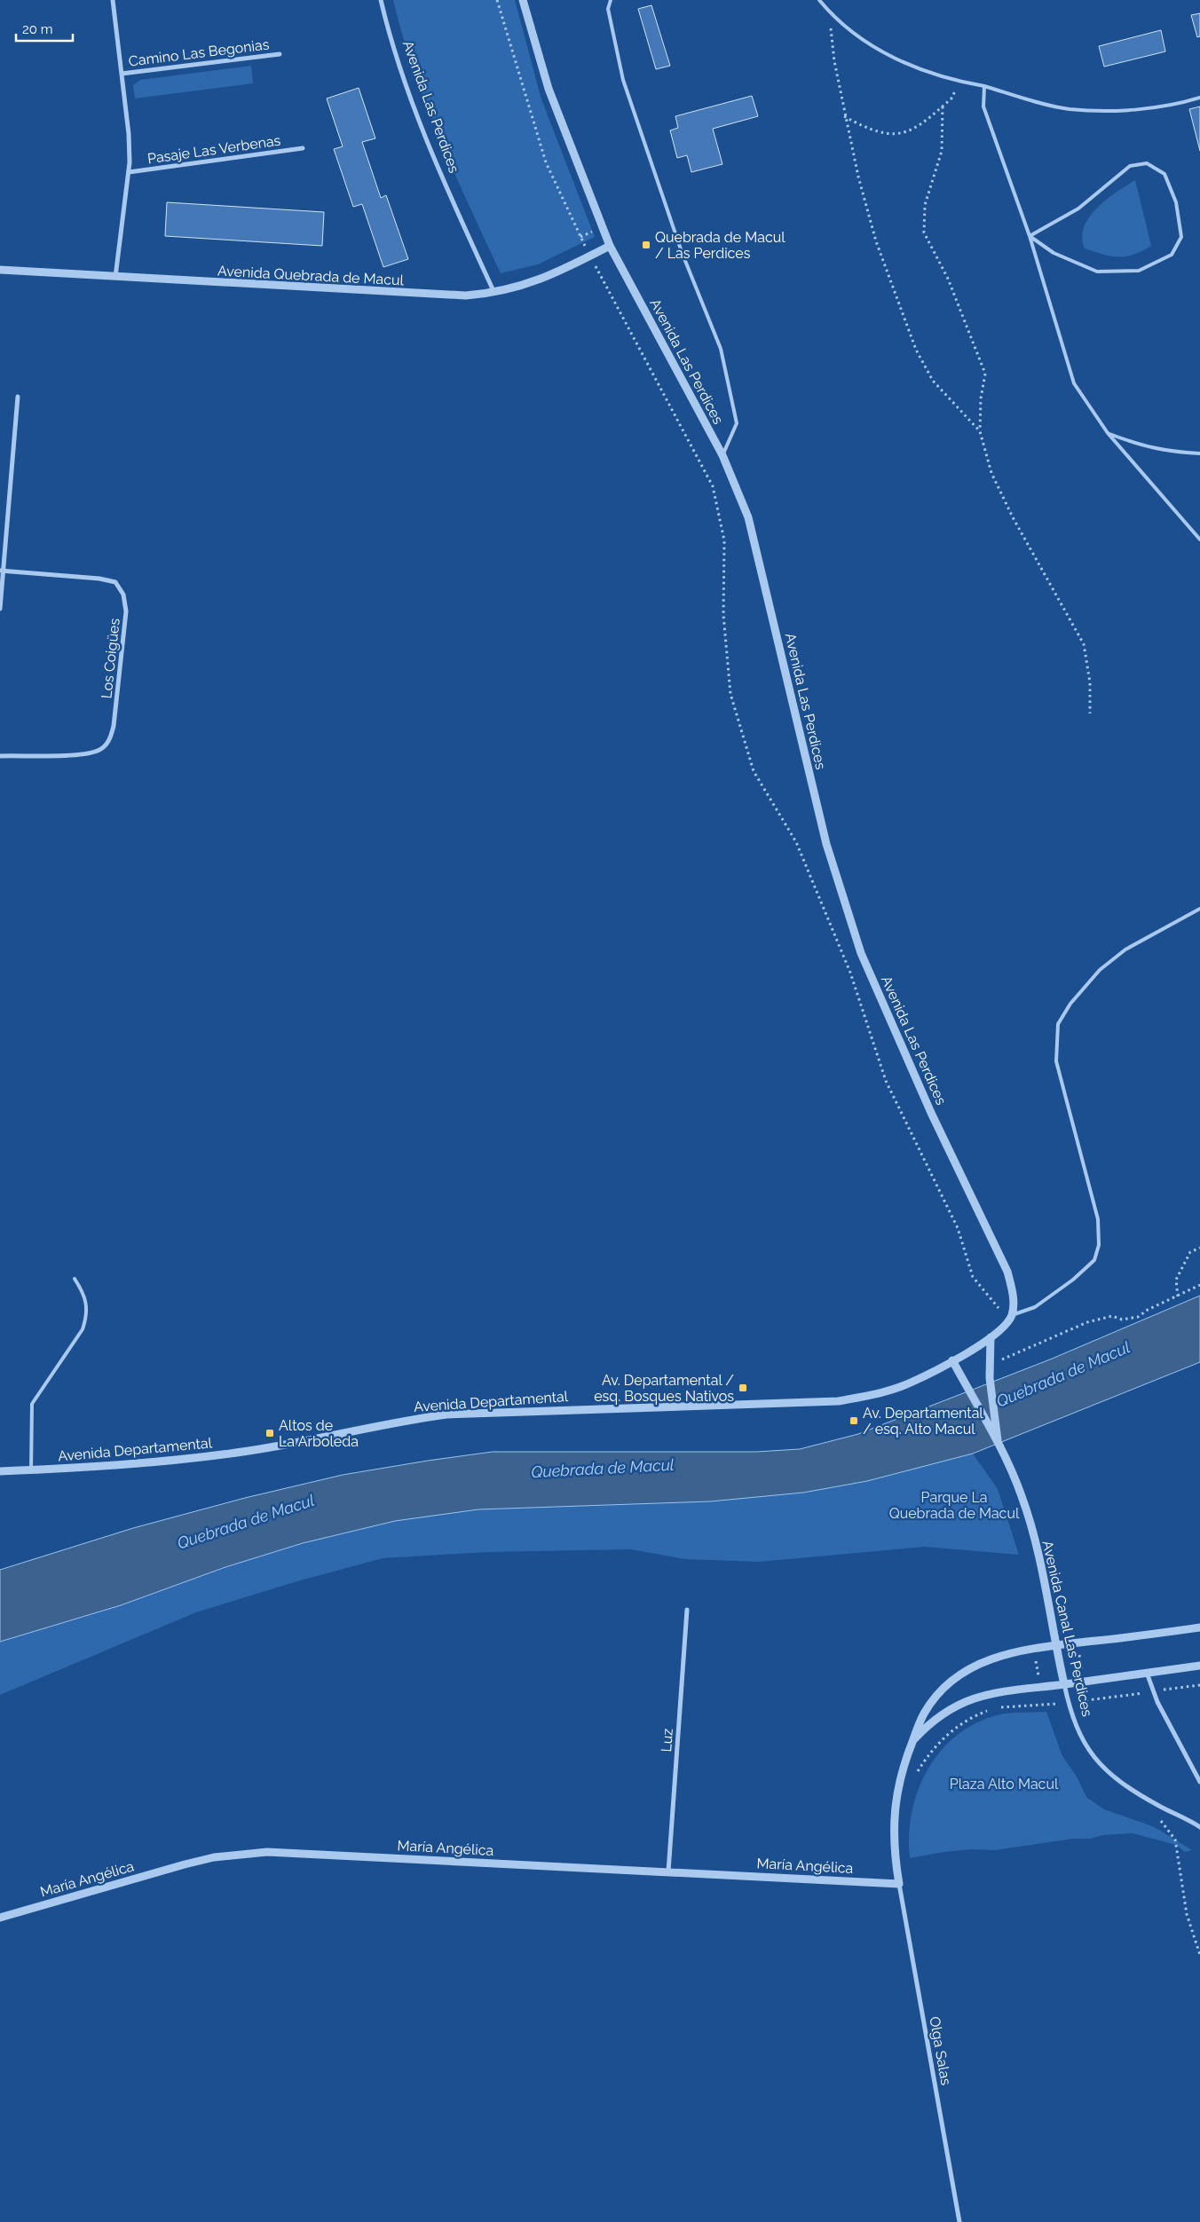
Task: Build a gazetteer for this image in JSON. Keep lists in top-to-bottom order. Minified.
{"streets":{"street":["Camino Las Begonias","Avenida Las Perdices","Pasaje Las Verbenas","Avenida Quebrada de Macul","Los Coigües","Avenida Departamental","Avenida Canal Las Perdices","Luz","María Angélica","Olga Salas"]},"crossings":[["Avenida Las Perdices","Avenida Quebrada de Macul"],["Avenida Departamental","Avenida Canal Las Perdices"],["Luz","María Angélica"],["María Angélica","Olga Salas"]],"water":["Quebrada de Macul"],"parks":["Parque La Quebrada de Macul","Plaza Alto Macul"],"places":{"transit":["Quebrada de Macul / Las Perdices","Av. Departamental / esq. Bosques Nativos","Av. Departamental / esq. Alto Macul","Altos de La Arboleda"]},"scale_bar":"20 m"}
